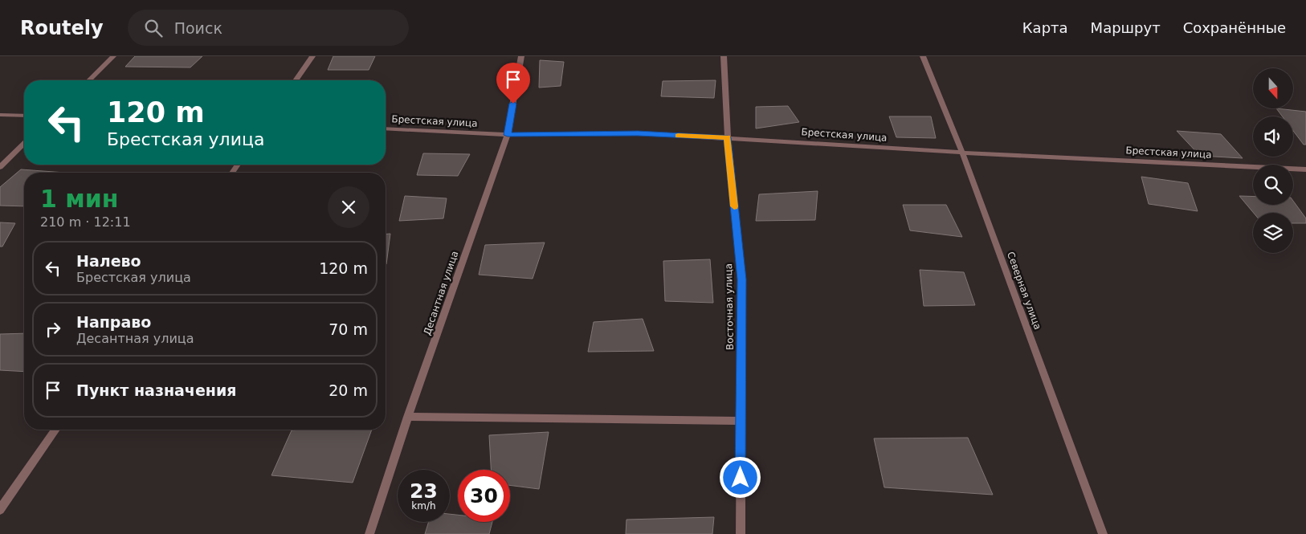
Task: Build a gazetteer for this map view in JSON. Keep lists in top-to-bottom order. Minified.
{"streets":{"street":["Брестская улица","Северная улица","Десантная улица","Восточная улица"]},"crossings":[["Брестская улица","Северная улица"],["Брестская улица","Десантная улица"],["Брестская улица","Восточная улица"]],"north":"bottom","page":{"header":"Routely","search":"Поиск","nav":["Карта","Маршрут","Сохранённые"],"turn":["120 m","Брестская улица"],"heading":["1 мин","210 m · 12:11"],"list":[{"name":"Налево","note":"Брестская улица","value":"120 m"},{"name":"Направо","note":"Десантная улица","value":"70 m"},{"name":"Пункт назначения","value":"20 m"}],"speed":"23 km/h","limit":"30"}}
